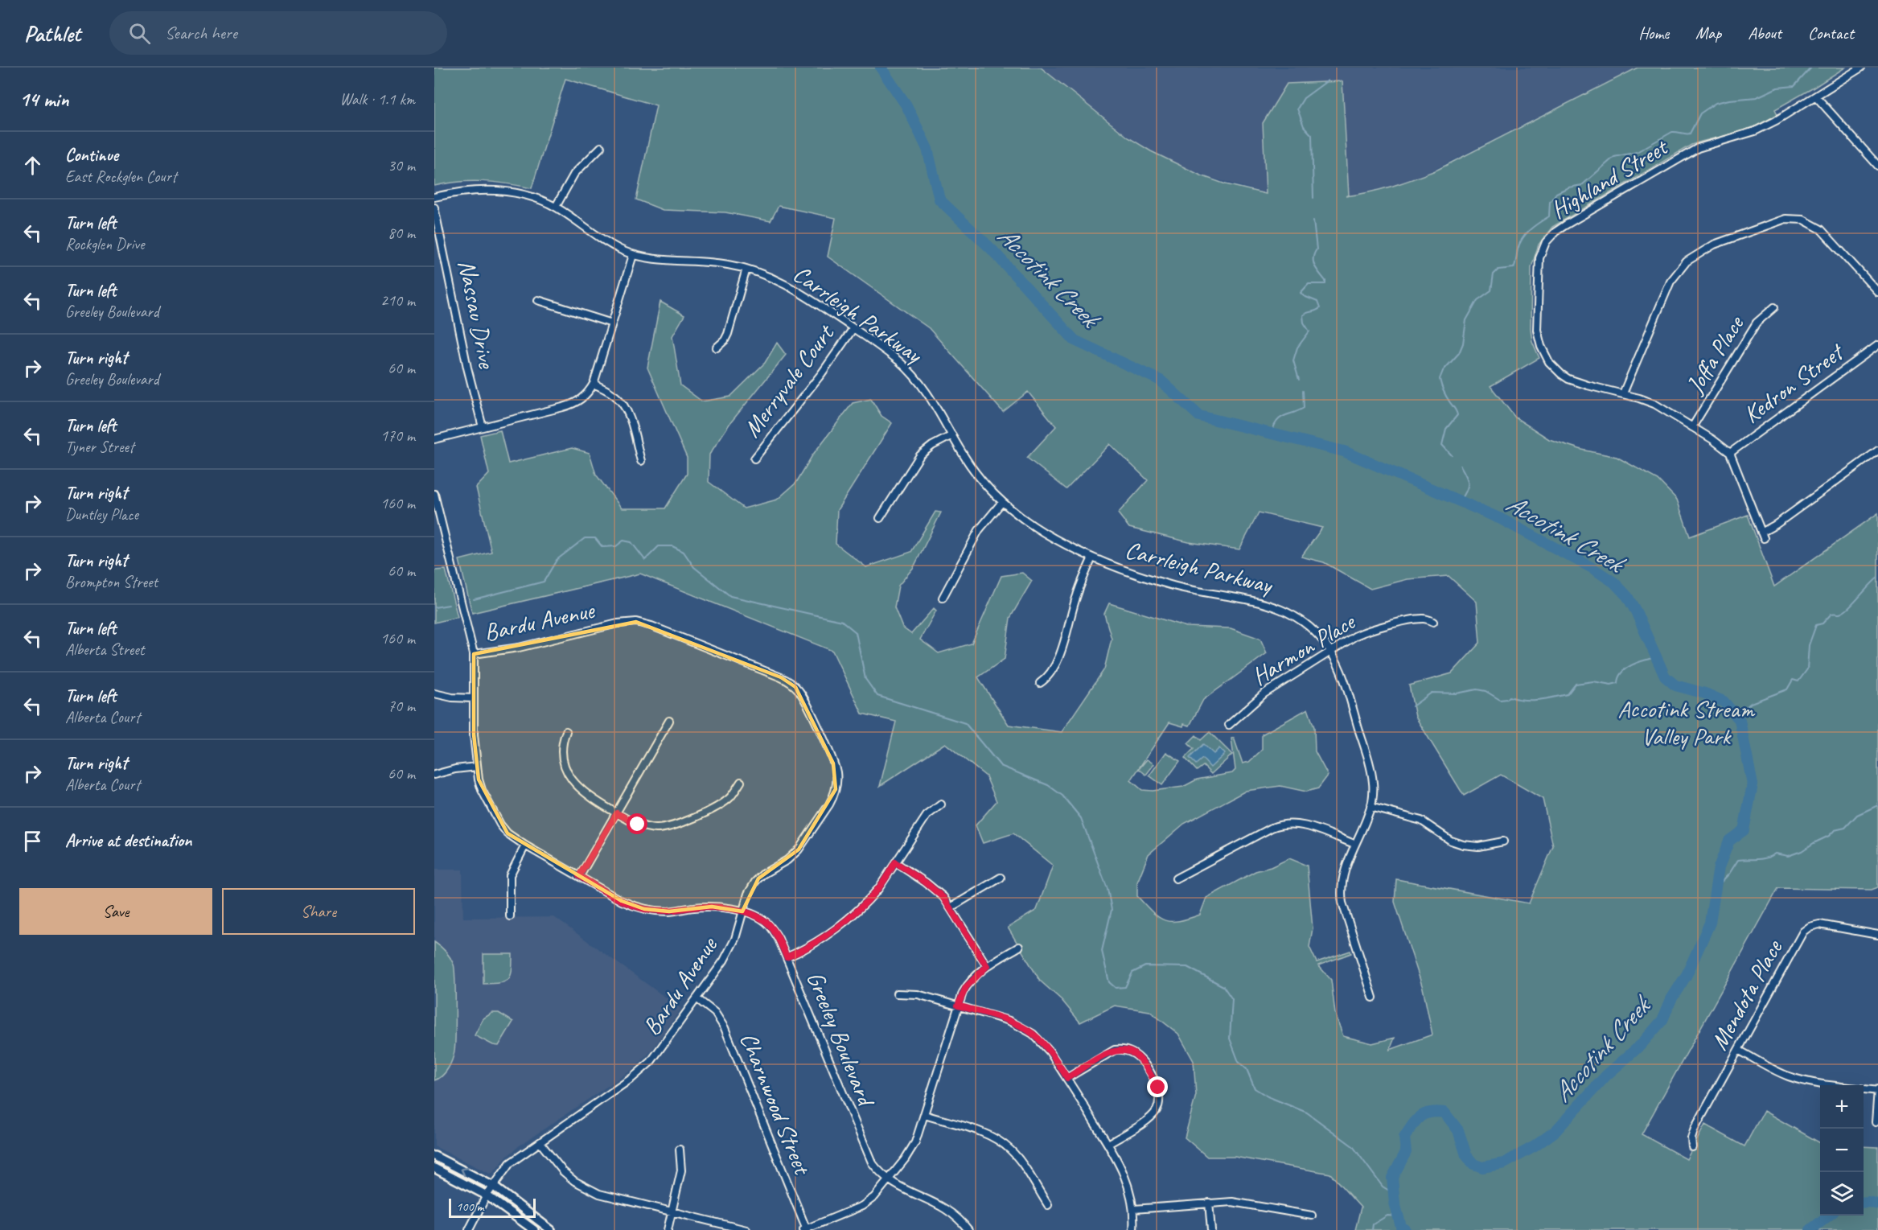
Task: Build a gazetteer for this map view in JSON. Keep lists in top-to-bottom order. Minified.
{"streets":{"street":["Highland Street","Nassau Drive","Carrleigh Parkway","Joffa Place","Merryvale Court","Kedron Street","Bardu Avenue","Harmon Place","Mendota Place","Greeley Boulevard","Charnwood Street"]},"crossings":[["Highland Street","Joffa Place"],["Highland Street","Kedron Street"],["Carrleigh Parkway","Merryvale Court"],["Carrleigh Parkway","Harmon Place"],["Bardu Avenue","Greeley Boulevard"],["Bardu Avenue","Charnwood Street"]],"water":["Accotink Creek"],"parks":["Accotink Stream Valley Park"],"scale_bar":"100 m","page":{"header":"Pathlet","search":"Search here","nav":["Home","Map","About","Contact"],"heading":["14 min","Walk · 1.1 km"],"list":[["Continue","East Rockglen Court","30 m"],["Turn left","Rockglen Drive","80 m"],["Turn left","Greeley Boulevard","210 m"],["Turn right","Greeley Boulevard","60 m"],["Turn left","Tyner Street","170 m"],["Turn right","Duntley Place","160 m"],["Turn right","Brompton Street","60 m"],["Turn left","Alberta Street","160 m"],["Turn left","Alberta Court","70 m"],["Turn right","Alberta Court","60 m"],"Arrive at destination"],"buttons":["Save","Share"],"map_buttons":["+","−"],"scale":"100 m"}}
